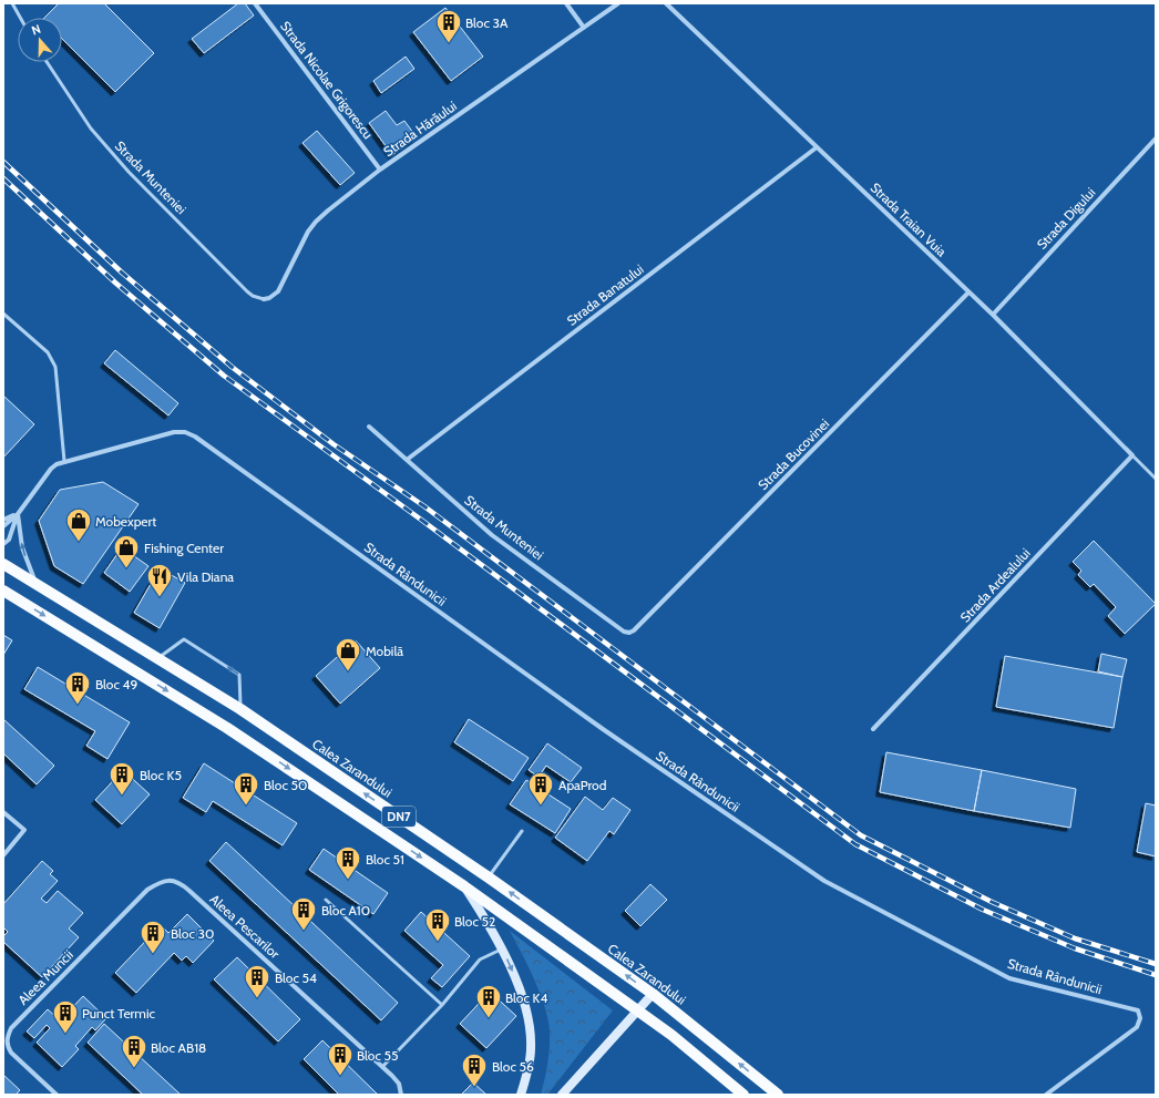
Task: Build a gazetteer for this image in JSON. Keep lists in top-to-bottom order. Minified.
{"streets":{"main road":["Calea Zarandului","DN7"],"street":["Strada Nicolae Grigorescu","Strada Hărăului","Strada Munteniei","Strada Digului","Strada Traian Vuia","Strada Banatului","Strada Bucovinei","Strada Rândunicii","Strada Ardealului","Aleea Pescarilor","Aleea Muncii"]},"crossings":[["Strada Nicolae Grigorescu","Strada Hărăului"],["Strada Hărăului","Strada Munteniei"],["Strada Munteniei","Strada Banatului"],["Strada Munteniei","Strada Bucovinei"],["Strada Digului","Strada Traian Vuia"],["Strada Traian Vuia","Strada Banatului"],["Strada Traian Vuia","Strada Bucovinei"],["Strada Traian Vuia","Strada Ardealului"],["Aleea Pescarilor","Aleea Muncii"]],"places":{"building":["Bloc 3A","Bloc 49","Bloc K5","Bloc 50","ApaProd","Bloc 51","Bloc A10","Bloc 52","Bloc 30","Bloc 54","Bloc K4","Punct Termic","Bloc AB18","Bloc 55","Bloc 56"],"shop":["Mobexpert","Fishing Center","Mobilă"],"restaurant":["Vila Diana"]},"north":"top"}
